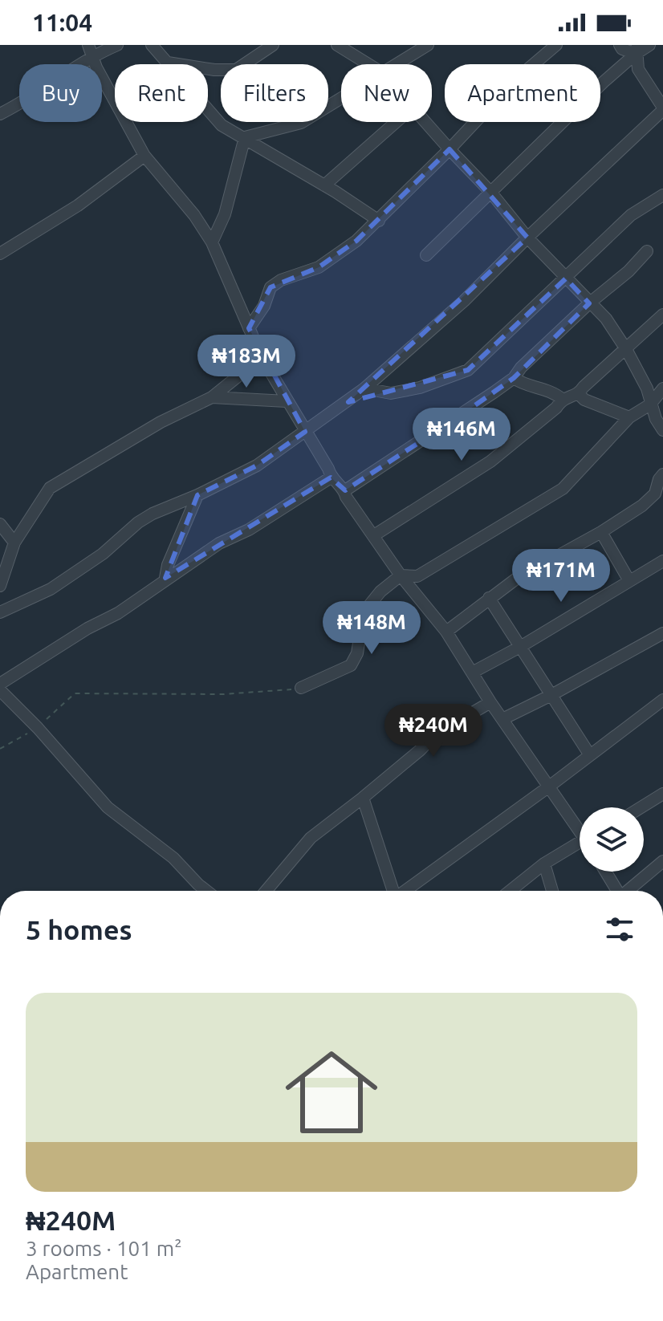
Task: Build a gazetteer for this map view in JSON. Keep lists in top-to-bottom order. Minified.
{"page":{"status":"11:04","chip":["Buy","Rent","Filters","New","Apartment"],"price":["₦183M","₦146M","₦171M","₦148M","₦240M"],"heading":"5 homes","list":[{"name":"₦240M","note":"3 rooms · 101 m² · Apartment"}]}}
